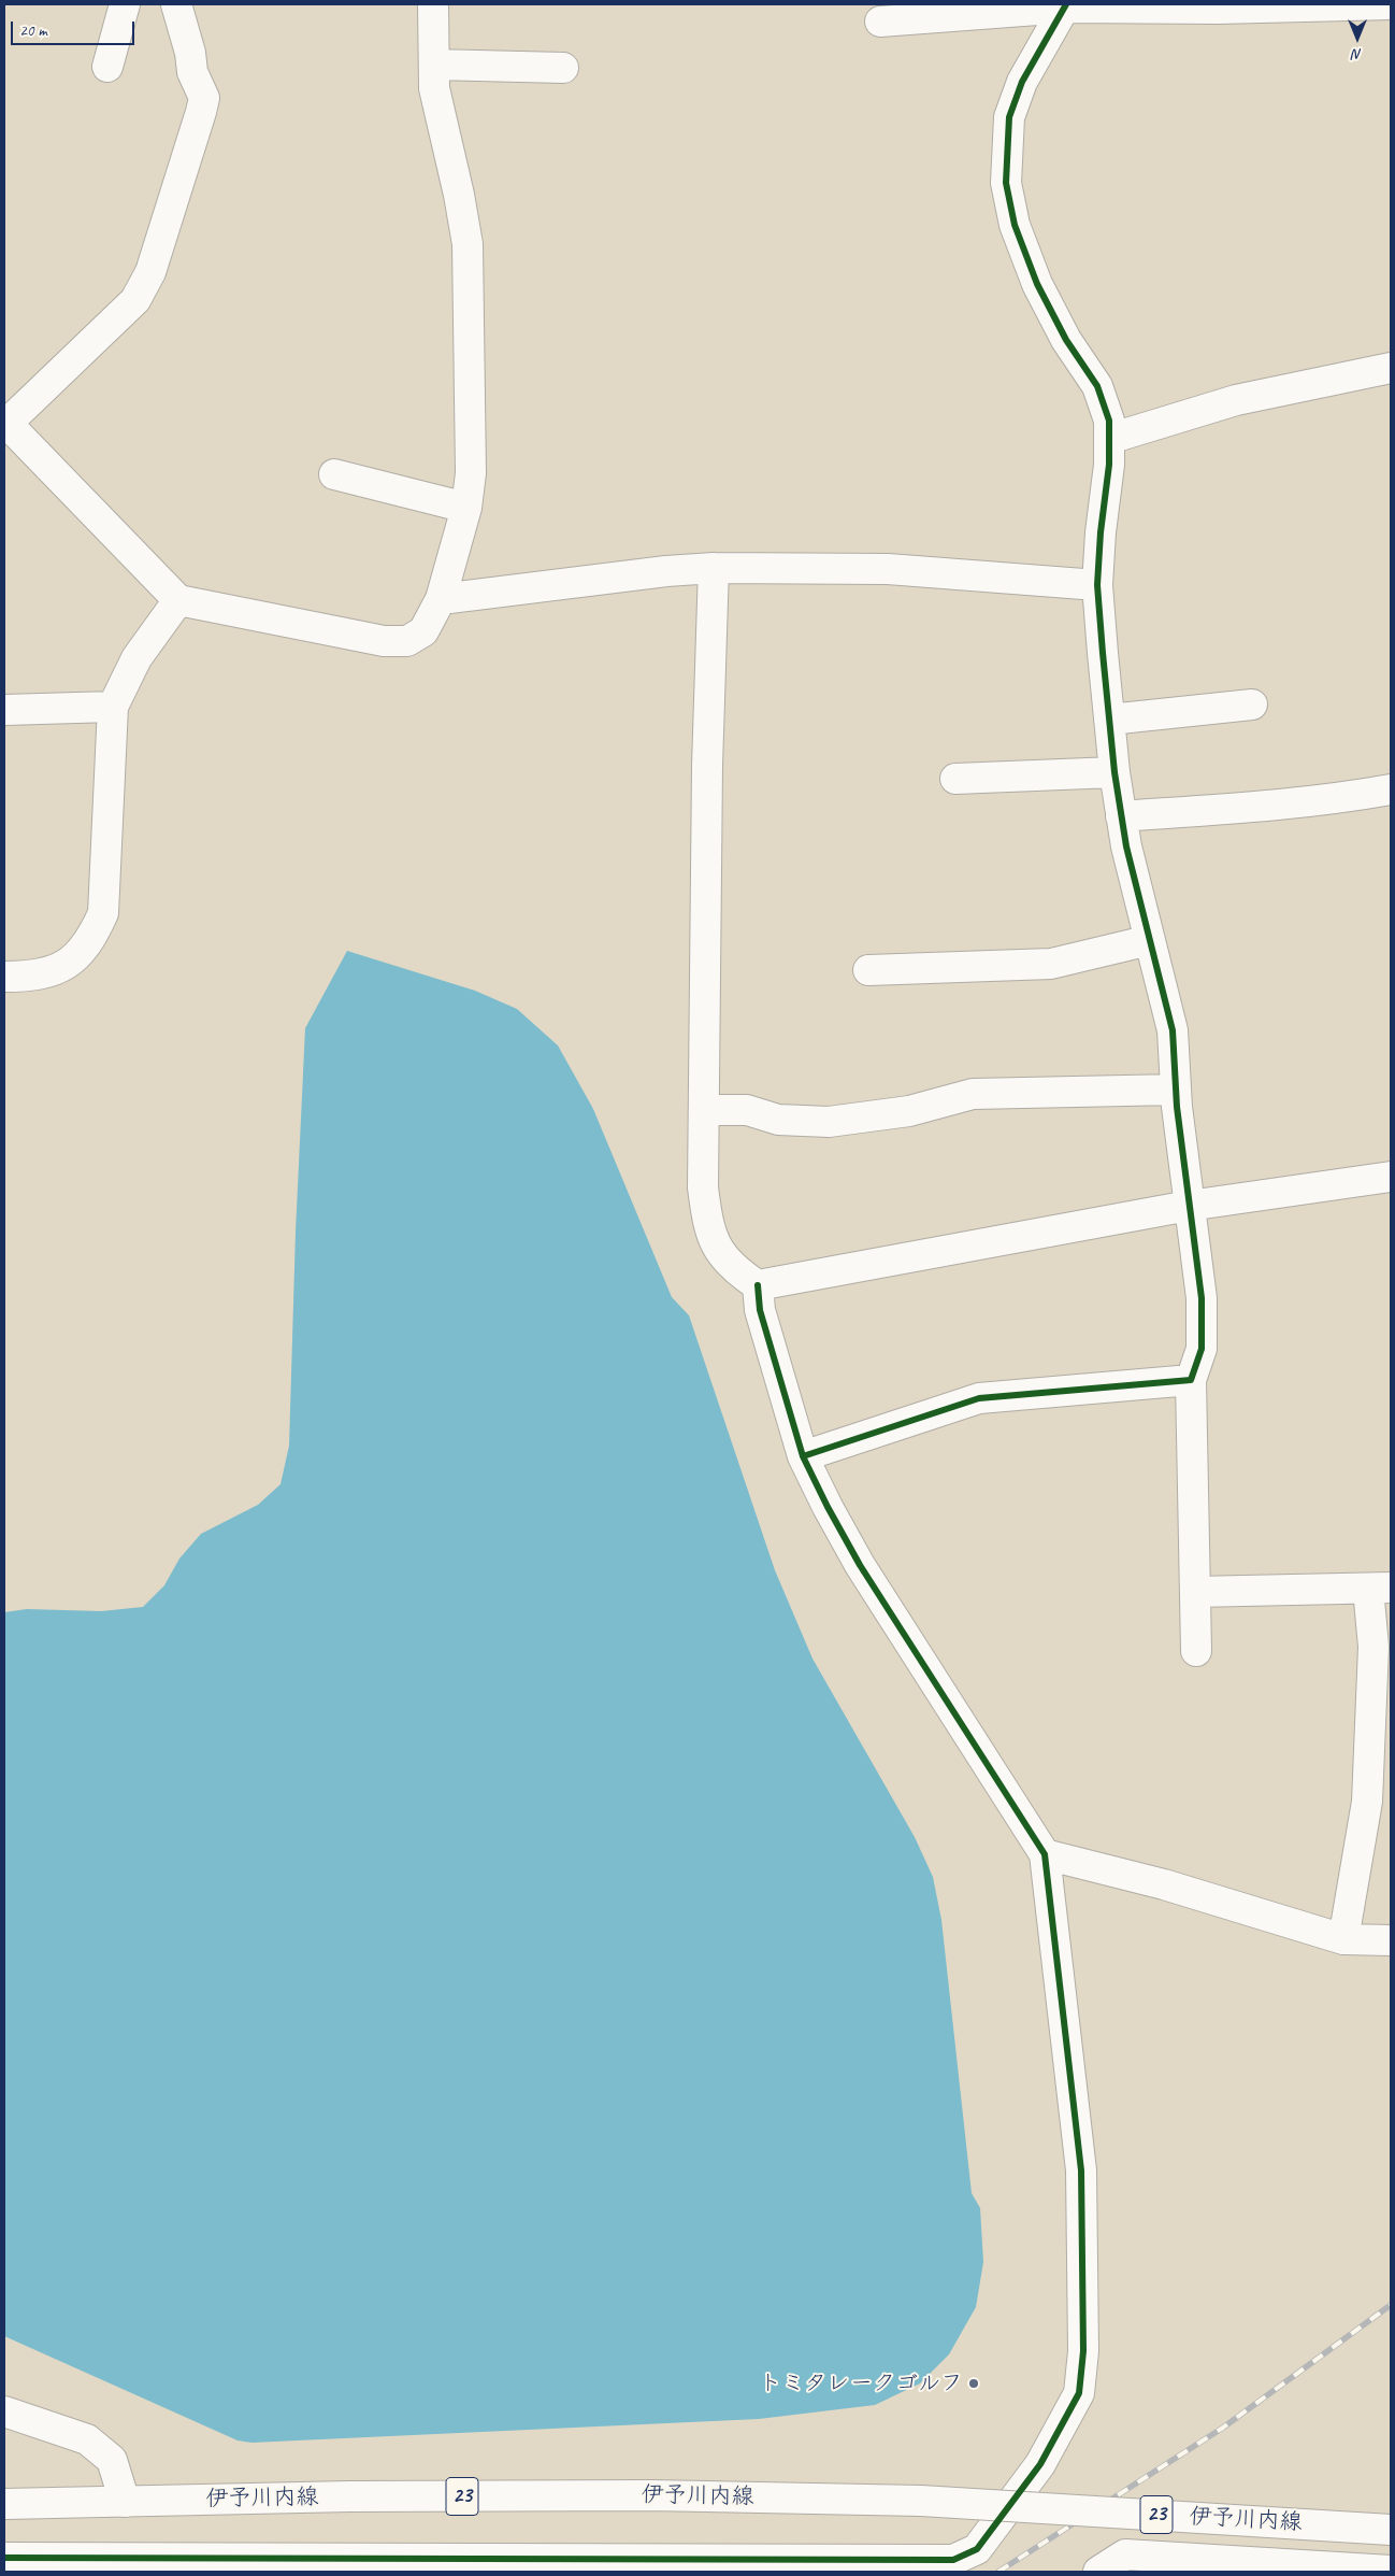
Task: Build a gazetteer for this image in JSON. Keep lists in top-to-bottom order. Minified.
{"streets":{"street":["23","伊予川内線"]},"places":["トミタレークゴルフ"],"scale_bar":"20 m","north":"bottom"}
